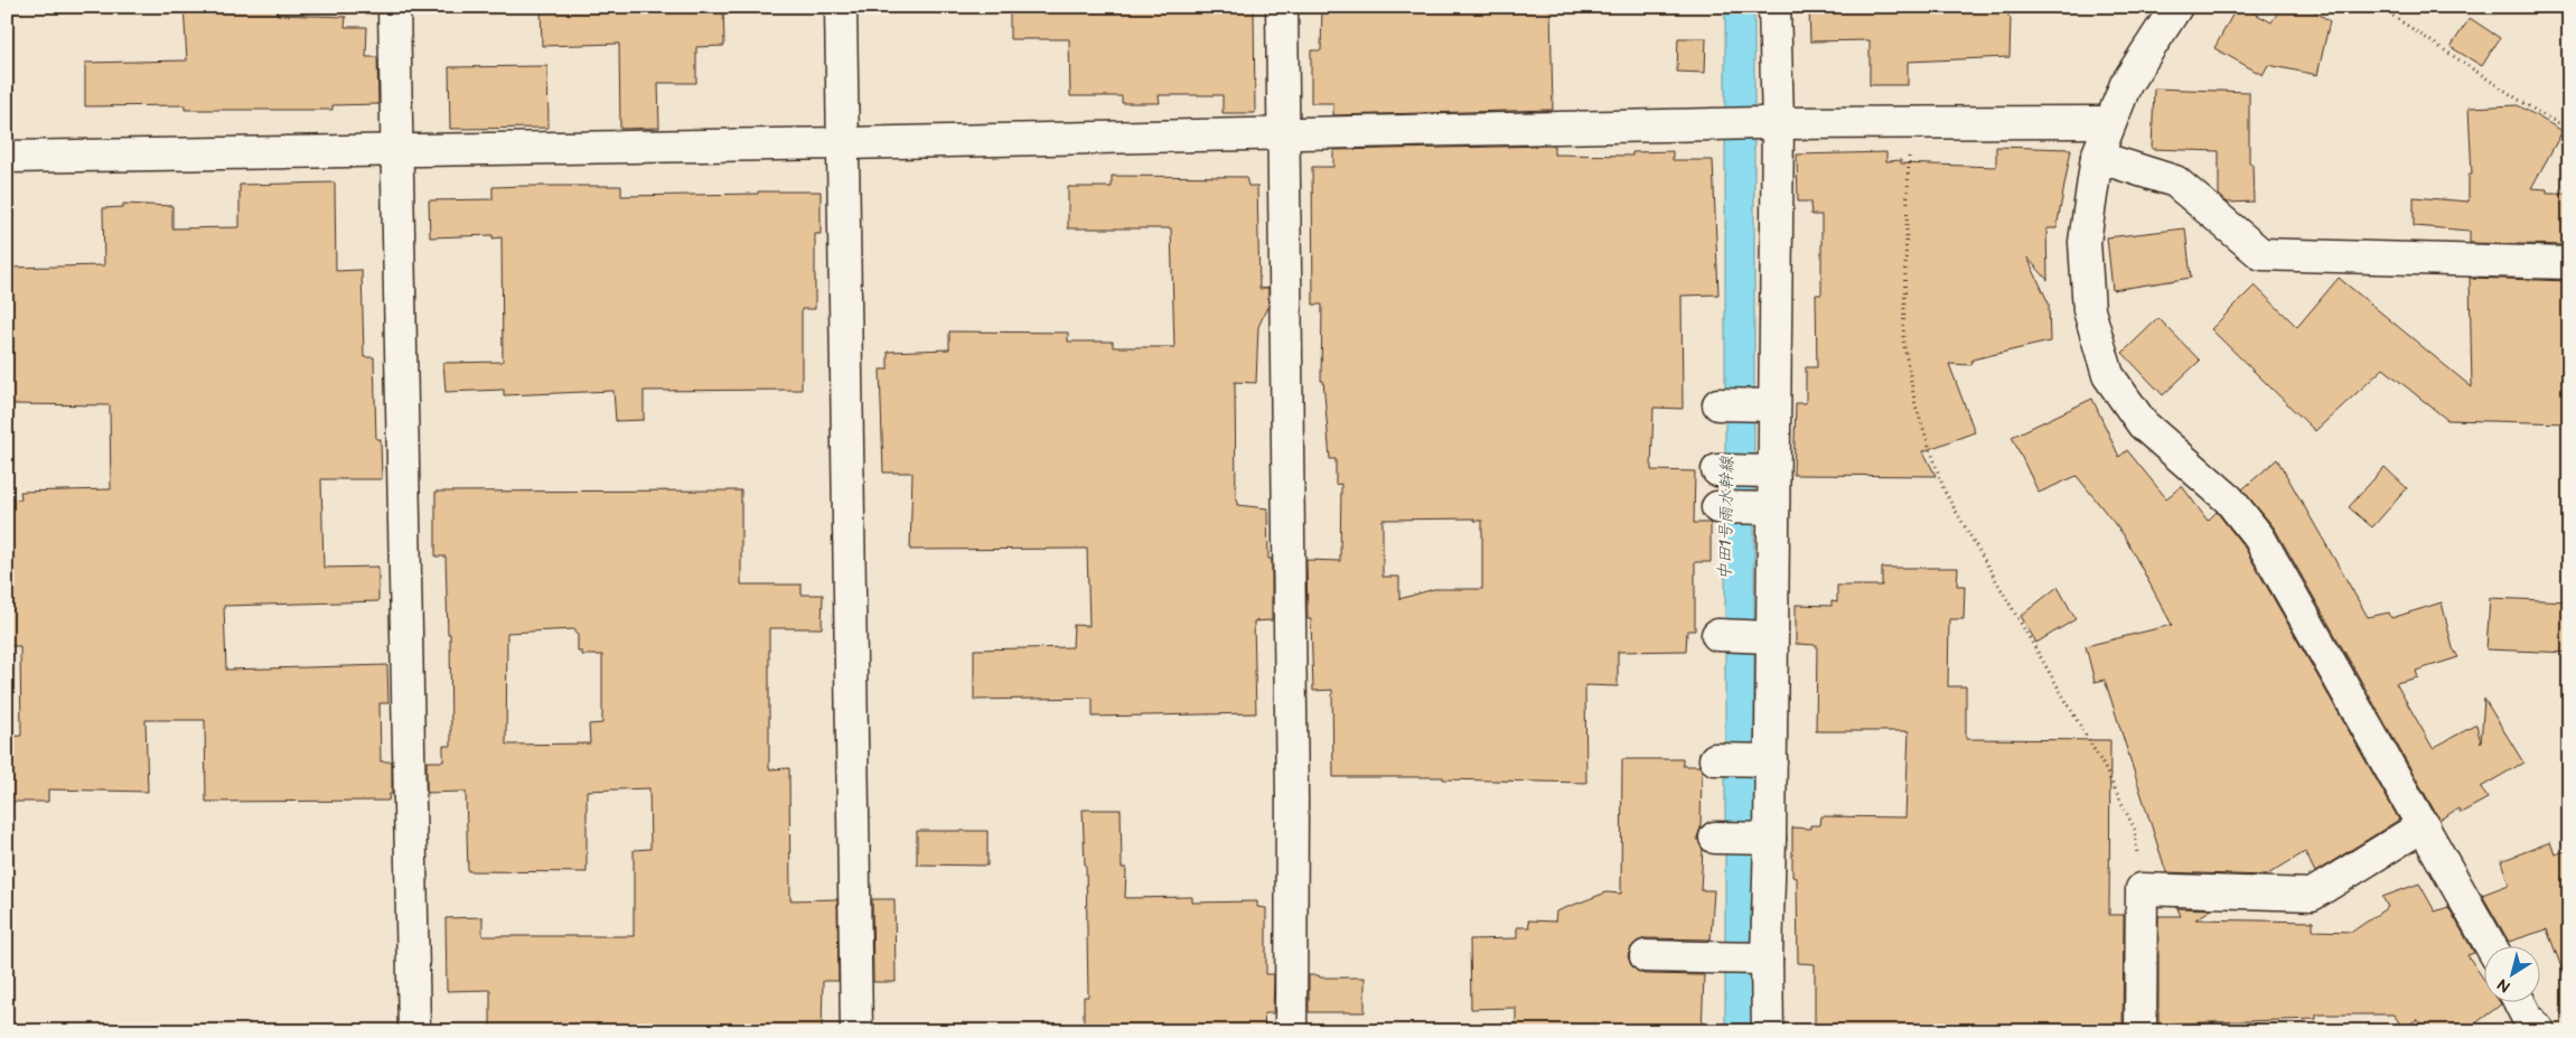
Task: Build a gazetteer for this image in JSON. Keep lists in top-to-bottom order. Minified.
{"water":["中田1号雨水幹線"],"north":"bottom left"}
